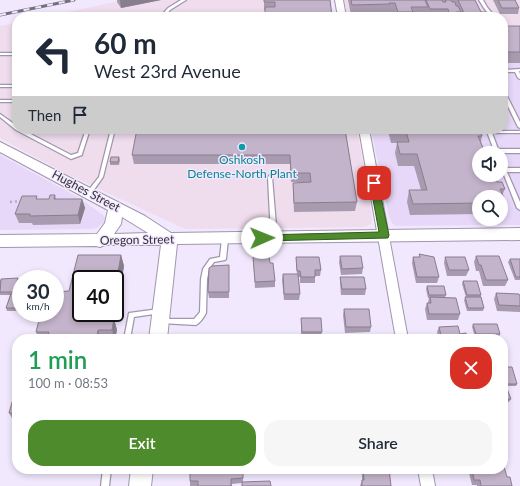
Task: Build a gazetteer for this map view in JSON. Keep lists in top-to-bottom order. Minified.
{"streets":{"street":["Hughes Street","Oregon Street"]},"crossings":[["Hughes Street","Oregon Street"]],"places":["Oshkosh Defense-North Plant"],"page":{"turn":["60 m","West 23rd Avenue"],"then":"Then","speed":"30 km/h","limit":"40","heading":["1 min","100 m · 08:53"],"buttons":["Exit","Share"]}}
